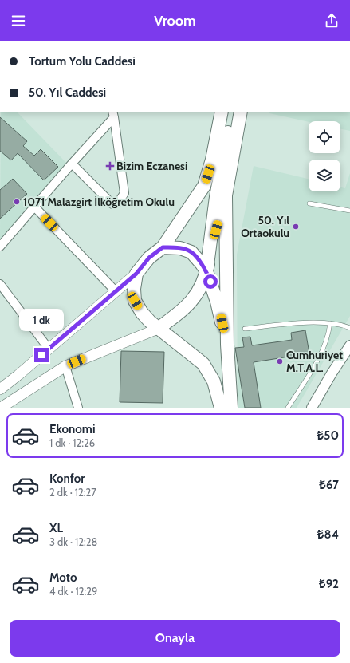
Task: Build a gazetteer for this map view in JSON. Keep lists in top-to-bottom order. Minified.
{"places":{"health":["Bizim Eczanesi"],"other":["1071 Malazgirt İlköğretim Okulu","50. Yıl Ortaokulu","Cumhuriyet M.T.A.L."]},"page":{"header":"Vroom","banner":["Tortum Yolu Caddesi","50. Yıl Caddesi"],"bubble":"1 dk","list":[{"name":"Ekonomi","note":"1 dk · 12:26","value":"₺50"},{"name":"Konfor","note":"2 dk · 12:27","value":"₺67"},{"name":"XL","note":"3 dk · 12:28","value":"₺84"},{"name":"Moto","note":"4 dk · 12:29","value":"₺92"}],"buttons":"Onayla"}}
